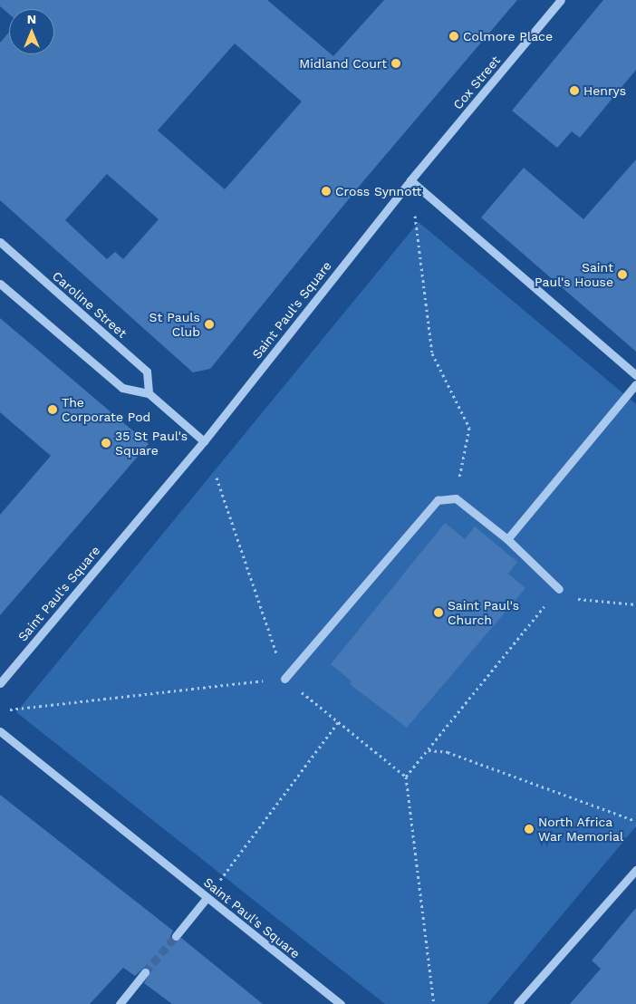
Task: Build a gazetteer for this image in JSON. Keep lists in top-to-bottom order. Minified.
{"streets":{"street":["Cox Street","Caroline Street","Saint Paul's Square"]},"crossings":[["Cox Street","Saint Paul's Square"]],"places":["Colmore Place","Midland Court","Henrys","Cross Synnott","Saint Paul's House","St Pauls Club","The Corporate Pod","35 St Paul's Square","Saint Paul's Church","North Africa War Memorial"],"north":"top"}
